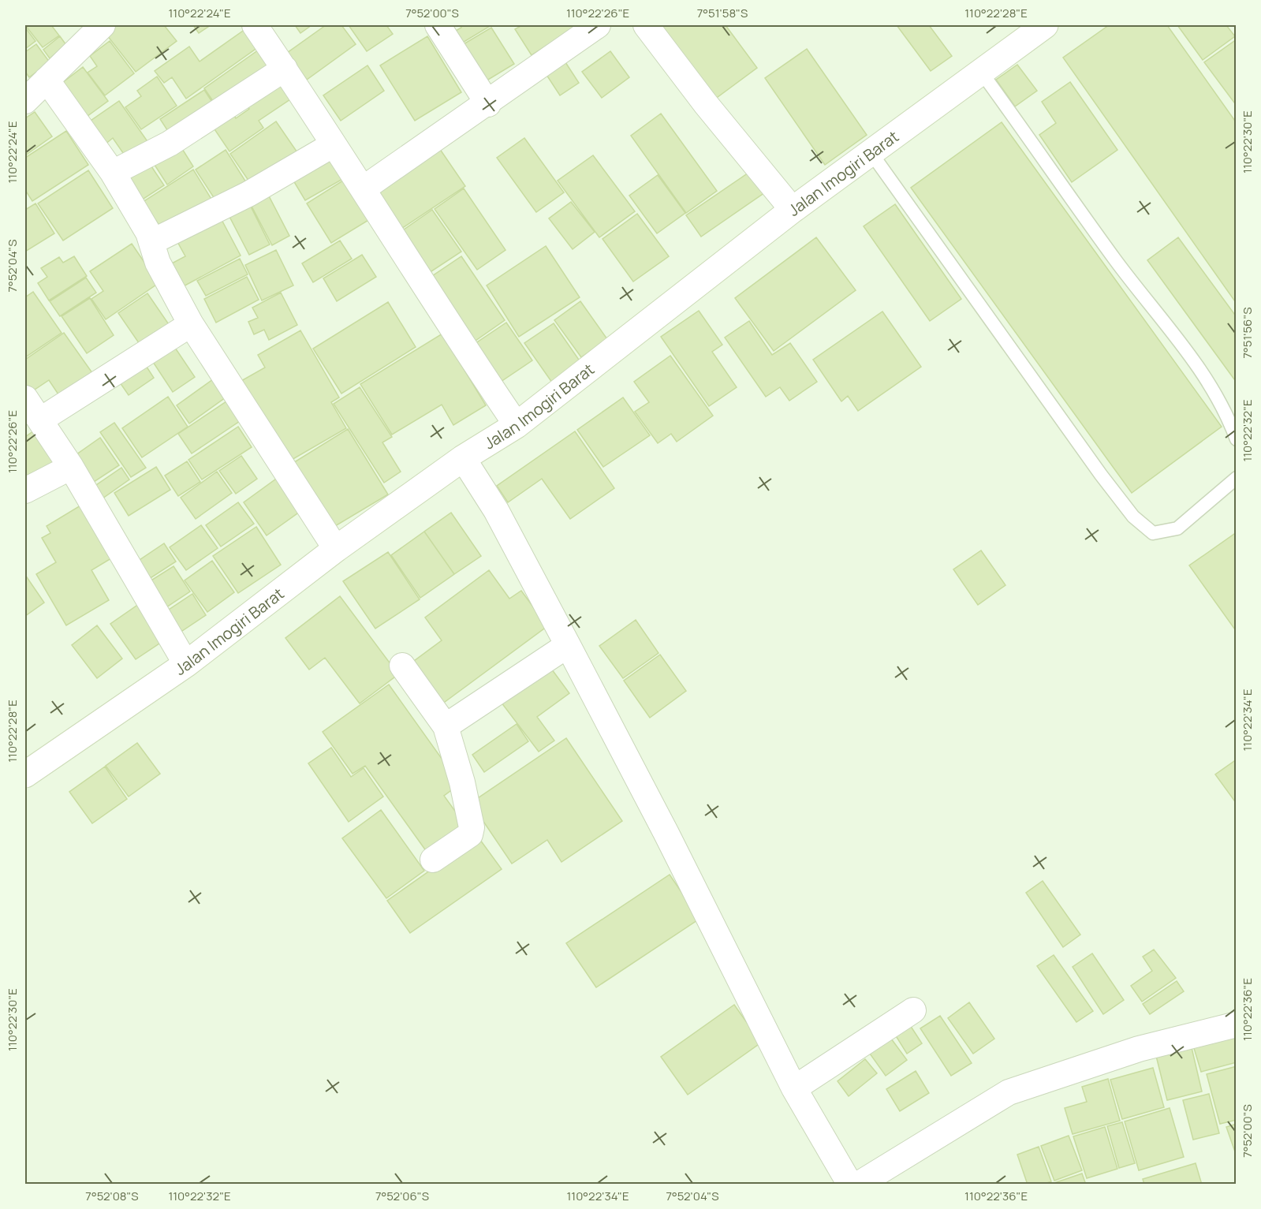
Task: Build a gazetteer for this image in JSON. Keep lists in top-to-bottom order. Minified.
{"streets":{"main road":["Jalan Imogiri Barat"]},"coordinates":["110°22'24\"E","7°52'00\"S","110°22'26\"E","7°51'58\"S","110°22'28\"E","110°22'30\"E","7°52'04\"S","7°51'56\"S","110°22'32\"E","110°22'34\"E","110°22'36\"E","7°52'08\"S","7°52'06\"S"]}
